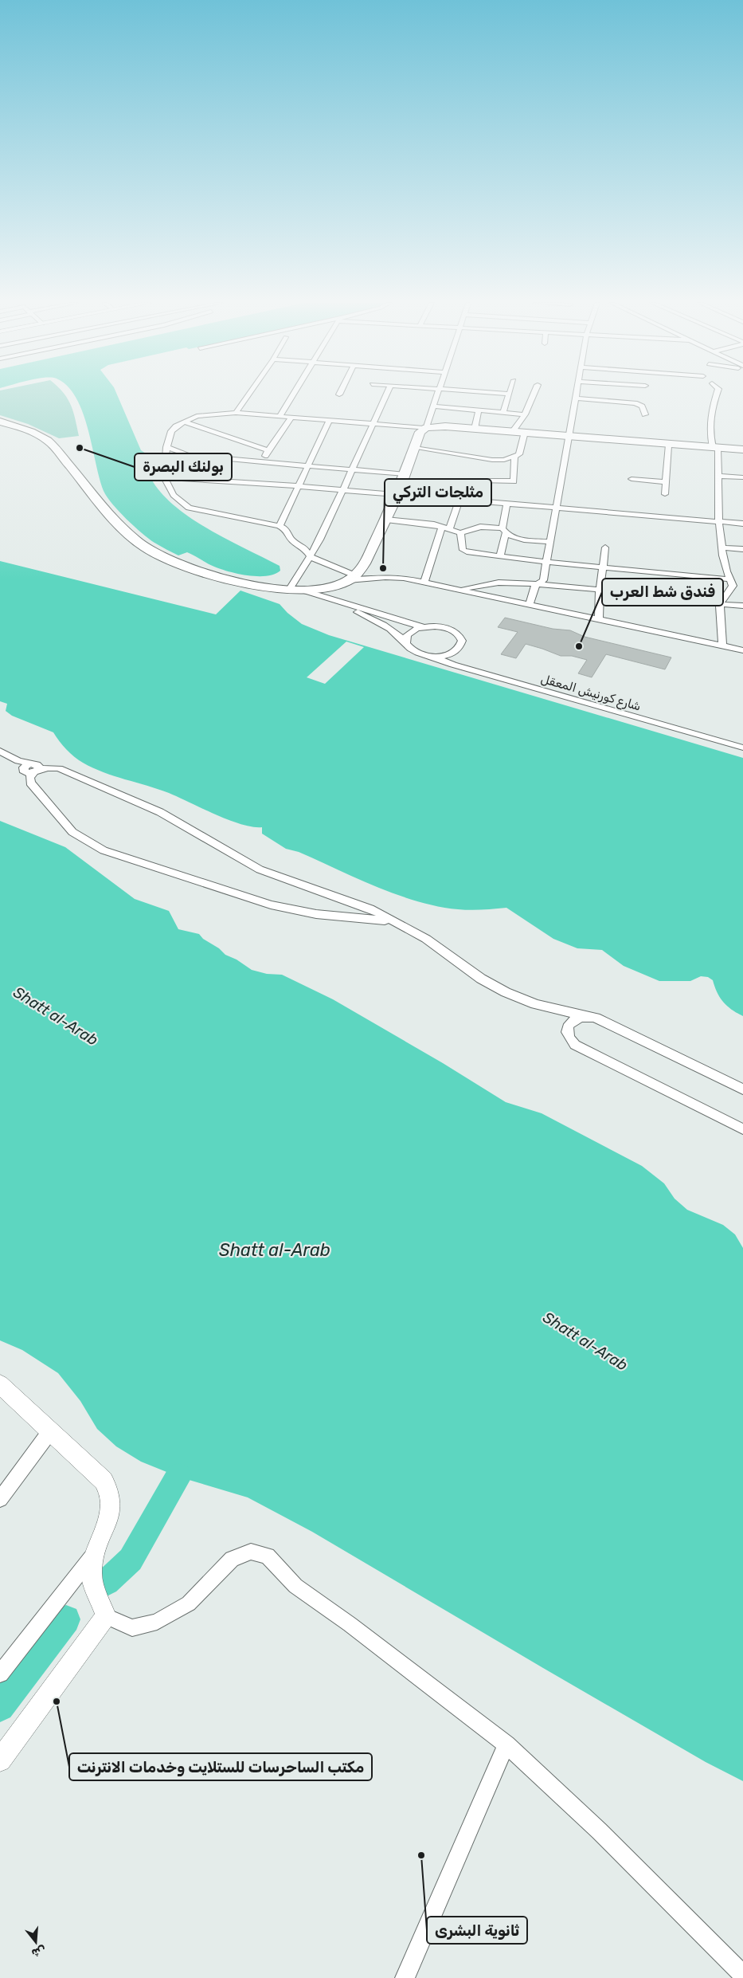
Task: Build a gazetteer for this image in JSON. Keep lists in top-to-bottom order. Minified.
{"streets":{"street":["شارع كورنيش المعقل"]},"water":["Shatt al-Arab"],"places":["بولنك البصرة","مثلجات التركي","فندق شط العرب","مكتب الساحرسات للستلايت وخدمات الانترنت","ثانوية البشرى"],"north":"bottom"}
